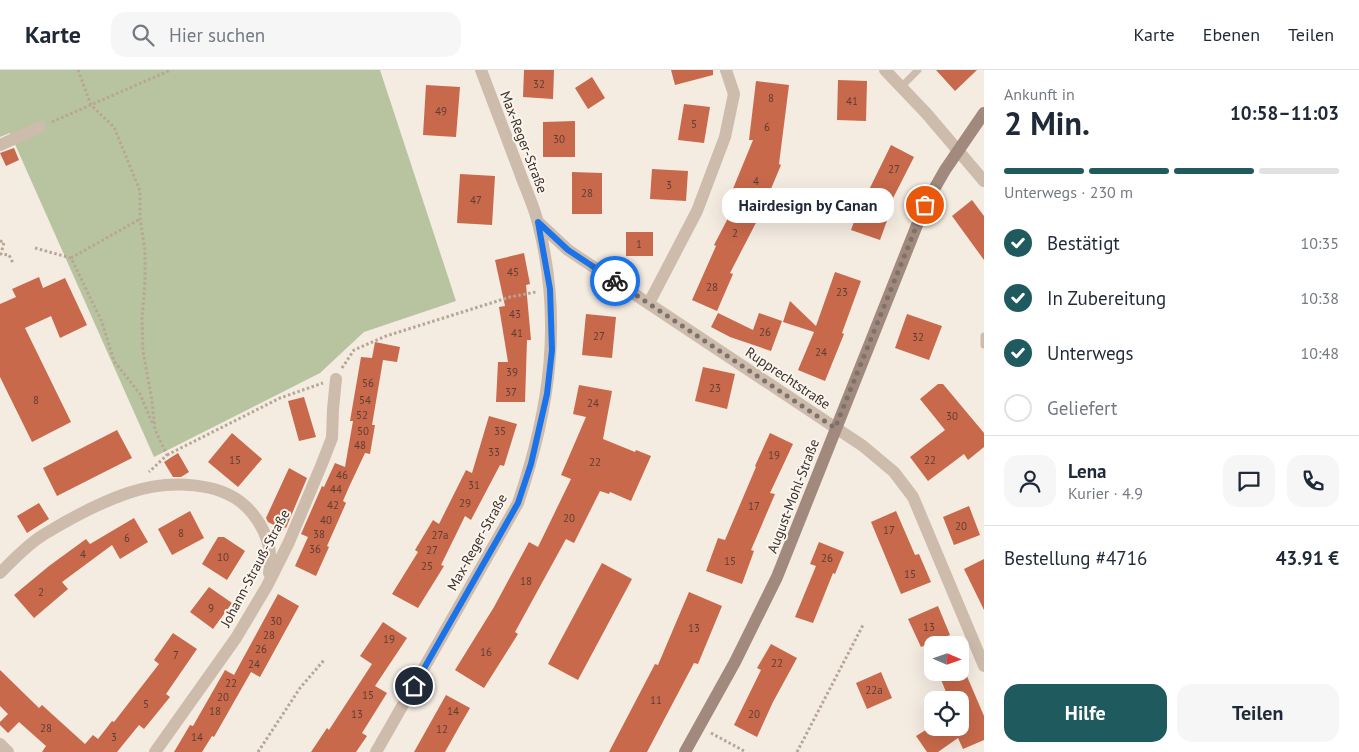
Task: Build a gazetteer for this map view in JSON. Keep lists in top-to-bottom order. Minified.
{"streets":{"main road":["August-Mohl-Straße"],"street":["Max-Reger-Straße","Rupprechtstraße","Johann-Strauß-Straße"]},"crossings":[["Max-Reger-Straße","Rupprechtstraße"],["Rupprechtstraße","August-Mohl-Straße"]],"places":["Hairdesign by Canan"],"house_numbers":["32","8","41","49","5","6","30","27","4","3","28","47","2","1","45","28","23","43","26","41","27","32","24","39","56","23","37","8","54","24","52","30","50","35","48","33","19","15","22","22","46","31","44","29","42","17","20","40","20","17","8","38","27a","6","36","27","4","10","26","15","25","15","18","2","9","30","13","13","28","19","26","16","7","22","24","22","22a","15","20","11","5","18","14","13","20","28","12","3","14"],"north":"right","page":{"header":"Karte","search":"Hier suchen","nav":["Karte","Ebenen","Teilen"],"heading":["2 Min.","Ankunft in","10:58–11:03"],"panel":["Lena","Kurier · 4.9","Bestellung #4716","43.91 €"],"bar":"Unterwegs · 230 m","bubble":"Hairdesign by Canan","list":[["Bestätigt","10:35"],["In Zubereitung","10:38"],["Unterwegs","10:48"],"Geliefert"],"buttons":["Hilfe","Teilen"]}}
